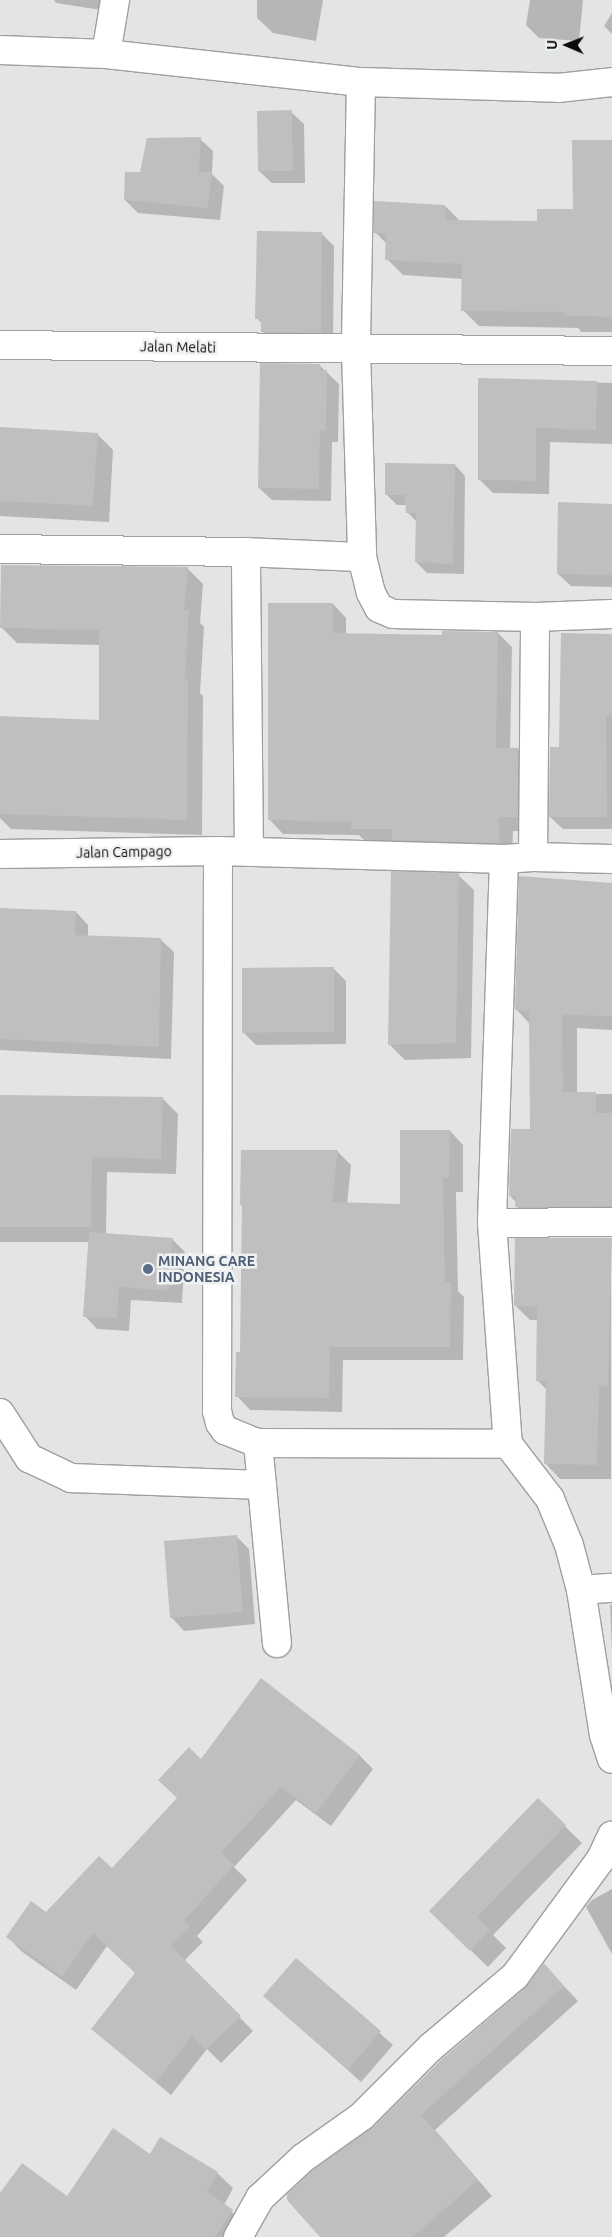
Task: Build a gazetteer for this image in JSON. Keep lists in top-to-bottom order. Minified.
{"streets":{"street":["Jalan Melati","Jalan Campago"]},"places":["MINANG CARE INDONESIA"],"north":"left"}
